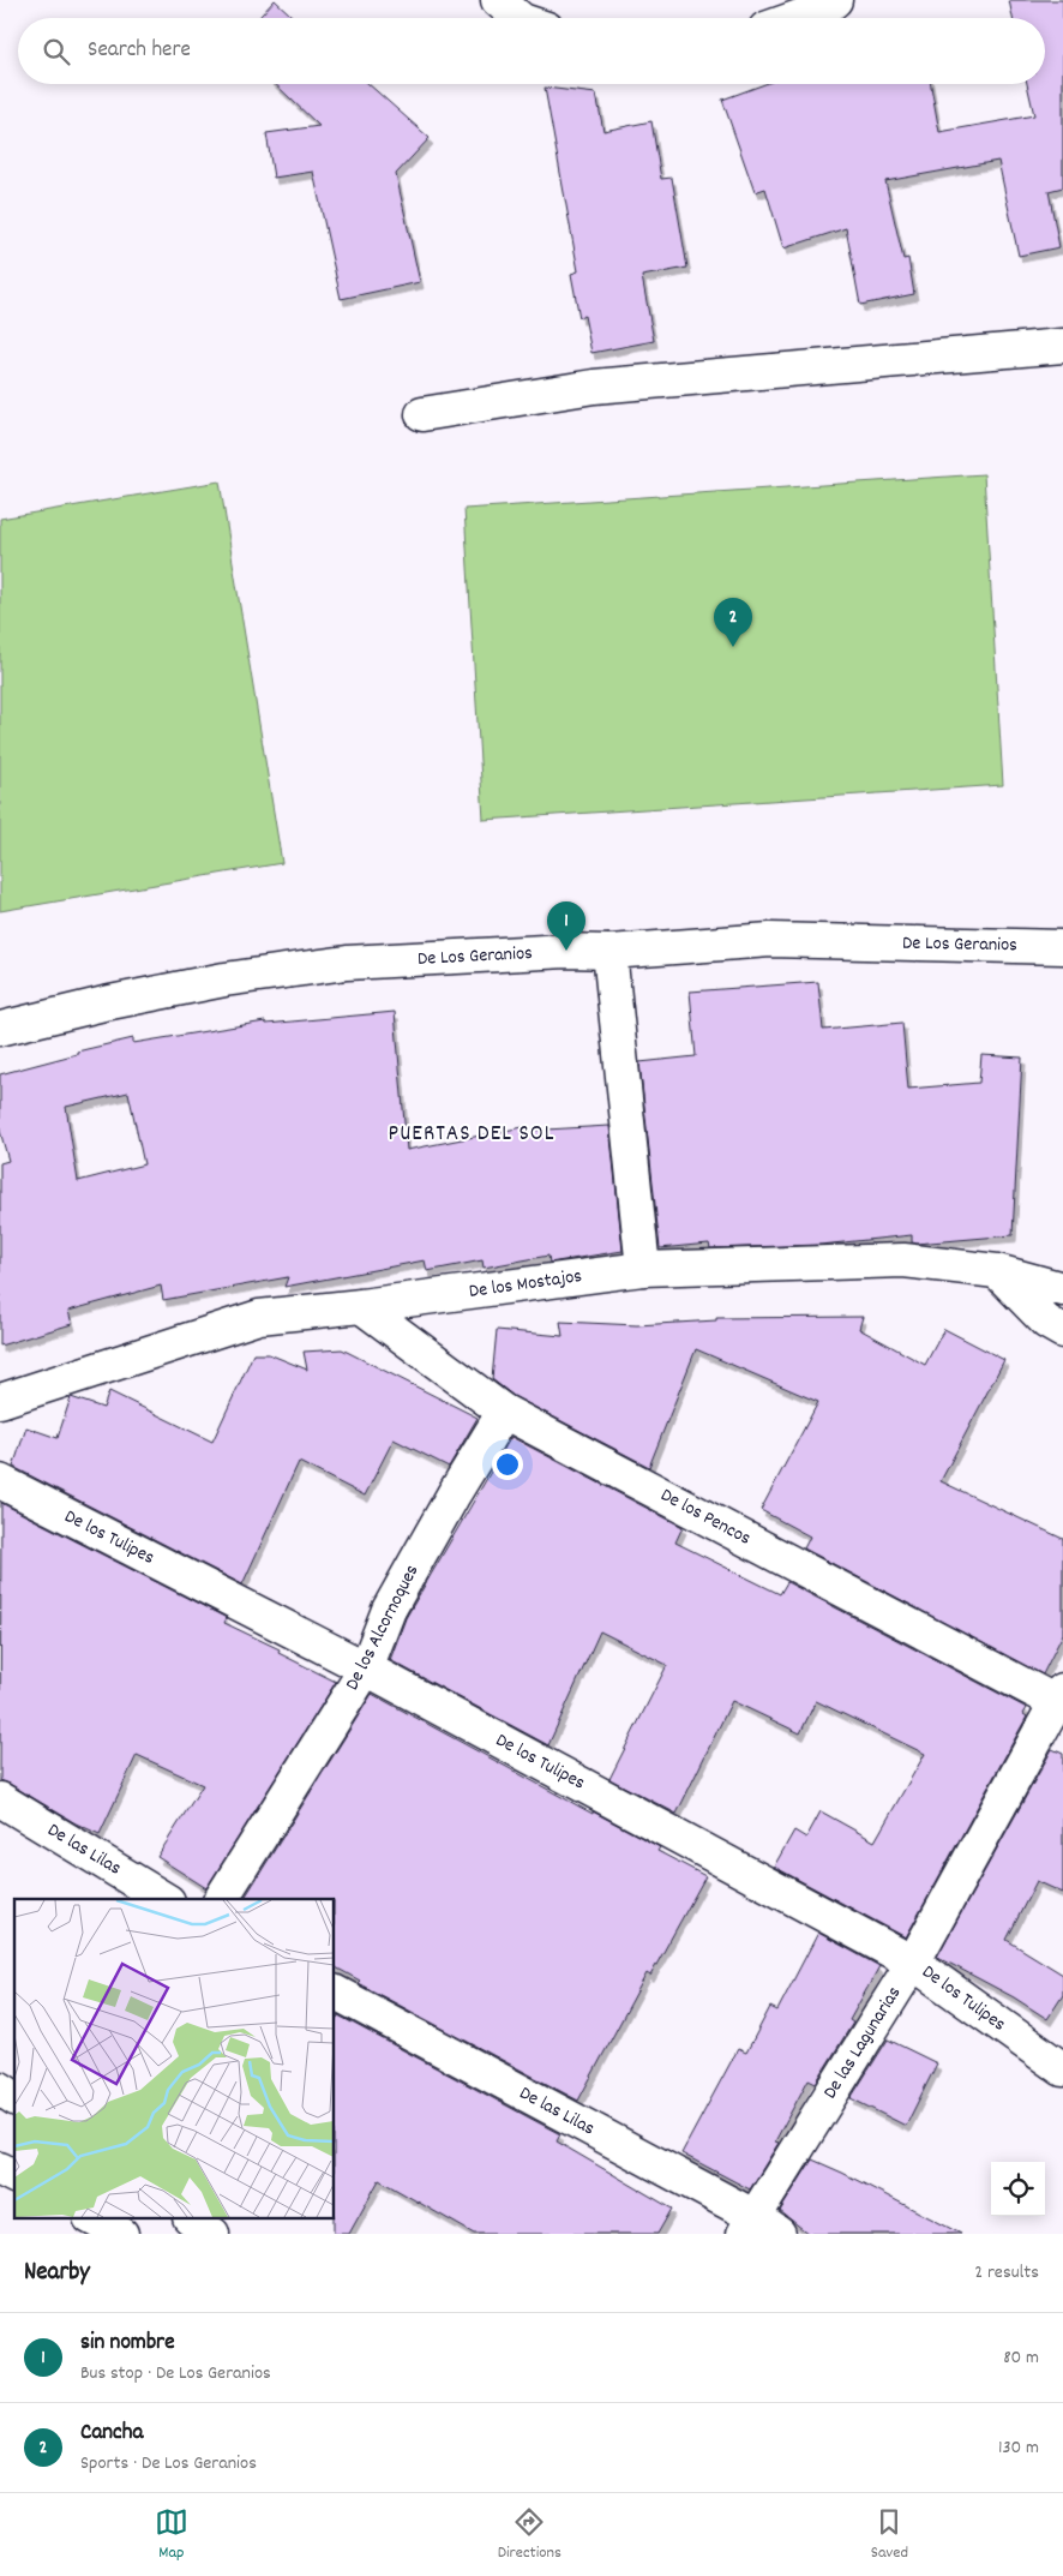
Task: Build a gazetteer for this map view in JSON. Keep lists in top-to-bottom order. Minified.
{"streets":{"street":["De Los Geranios","De los Mostajos","De los Pencos","De los Tulipes","De los Alcornoques","De las Lilas","De las Lagunarias"]},"crossings":[["De los Mostajos","De los Pencos"],["De los Pencos","De los Alcornoques"],["De los Pencos","De las Lagunarias"],["De los Tulipes","De los Alcornoques"],["De los Tulipes","De las Lagunarias"],["De las Lilas","De las Lagunarias"]],"districts":["PUERTAS DEL SOL"],"page":{"search":"Search here","pins":["2","1"],"heading":["Nearby","2 results"],"list":[{"mark":"1","name":"sin nombre","note":"Bus stop · De Los Geranios","value":"80 m"},{"mark":"2","name":"Cancha","note":"Sports · De Los Geranios","value":"130 m"}],"nav":["Map","Directions","Saved"]}}
